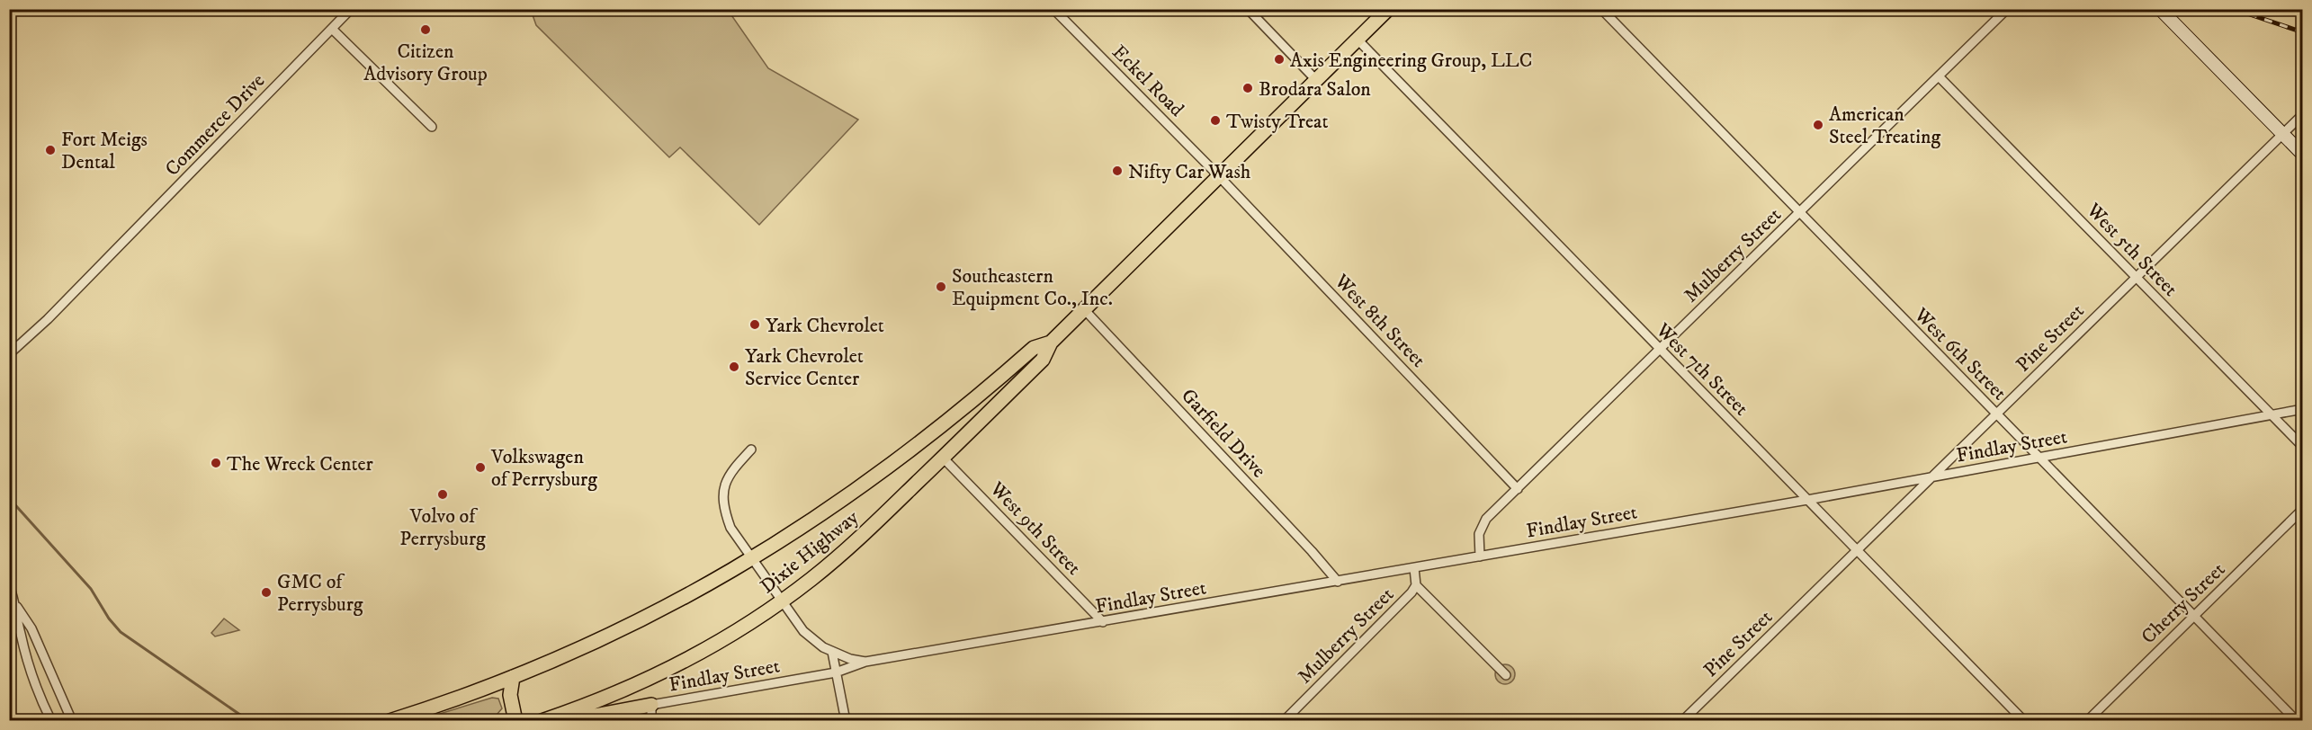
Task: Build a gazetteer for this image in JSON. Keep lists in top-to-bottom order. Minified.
{"streets":{"main road":["Dixie Highway"],"street":["Eckel Road","Commerce Drive","West 5th Street","Mulberry Street","West 8th Street","Pine Street","West 6th Street","West 7th Street","Garfield Drive","Findlay Street","West 9th Street","Cherry Street"]},"crossings":[["Eckel Road","West 8th Street"],["Eckel Road","Dixie Highway"],["West 5th Street","Mulberry Street"],["West 5th Street","Pine Street"],["West 5th Street","Findlay Street"],["Mulberry Street","West 8th Street"],["Mulberry Street","West 6th Street"],["Mulberry Street","West 7th Street"],["Mulberry Street","Findlay Street"],["West 8th Street","Dixie Highway"],["Pine Street","West 6th Street"],["Pine Street","West 7th Street"],["Pine Street","Findlay Street"],["West 6th Street","Findlay Street"],["West 6th Street","Cherry Street"],["West 7th Street","Findlay Street"],["West 7th Street","Dixie Highway"],["Garfield Drive","Findlay Street"],["Garfield Drive","Dixie Highway"],["Findlay Street","West 9th Street"],["Findlay Street","Dixie Highway"],["West 9th Street","Dixie Highway"]],"places":["Citizen Advisory Group","Axis Engineering Group, LLC","Brodara Salon","Twisty Treat","American Steel Treating","Fort Meigs Dental","Nifty Car Wash","Southeastern Equipment Co., Inc.","Yark Chevrolet","Yark Chevrolet Service Center","The Wreck Center","Volkswagen of Perrysburg","Volvo of Perrysburg","GMC of Perrysburg"]}
